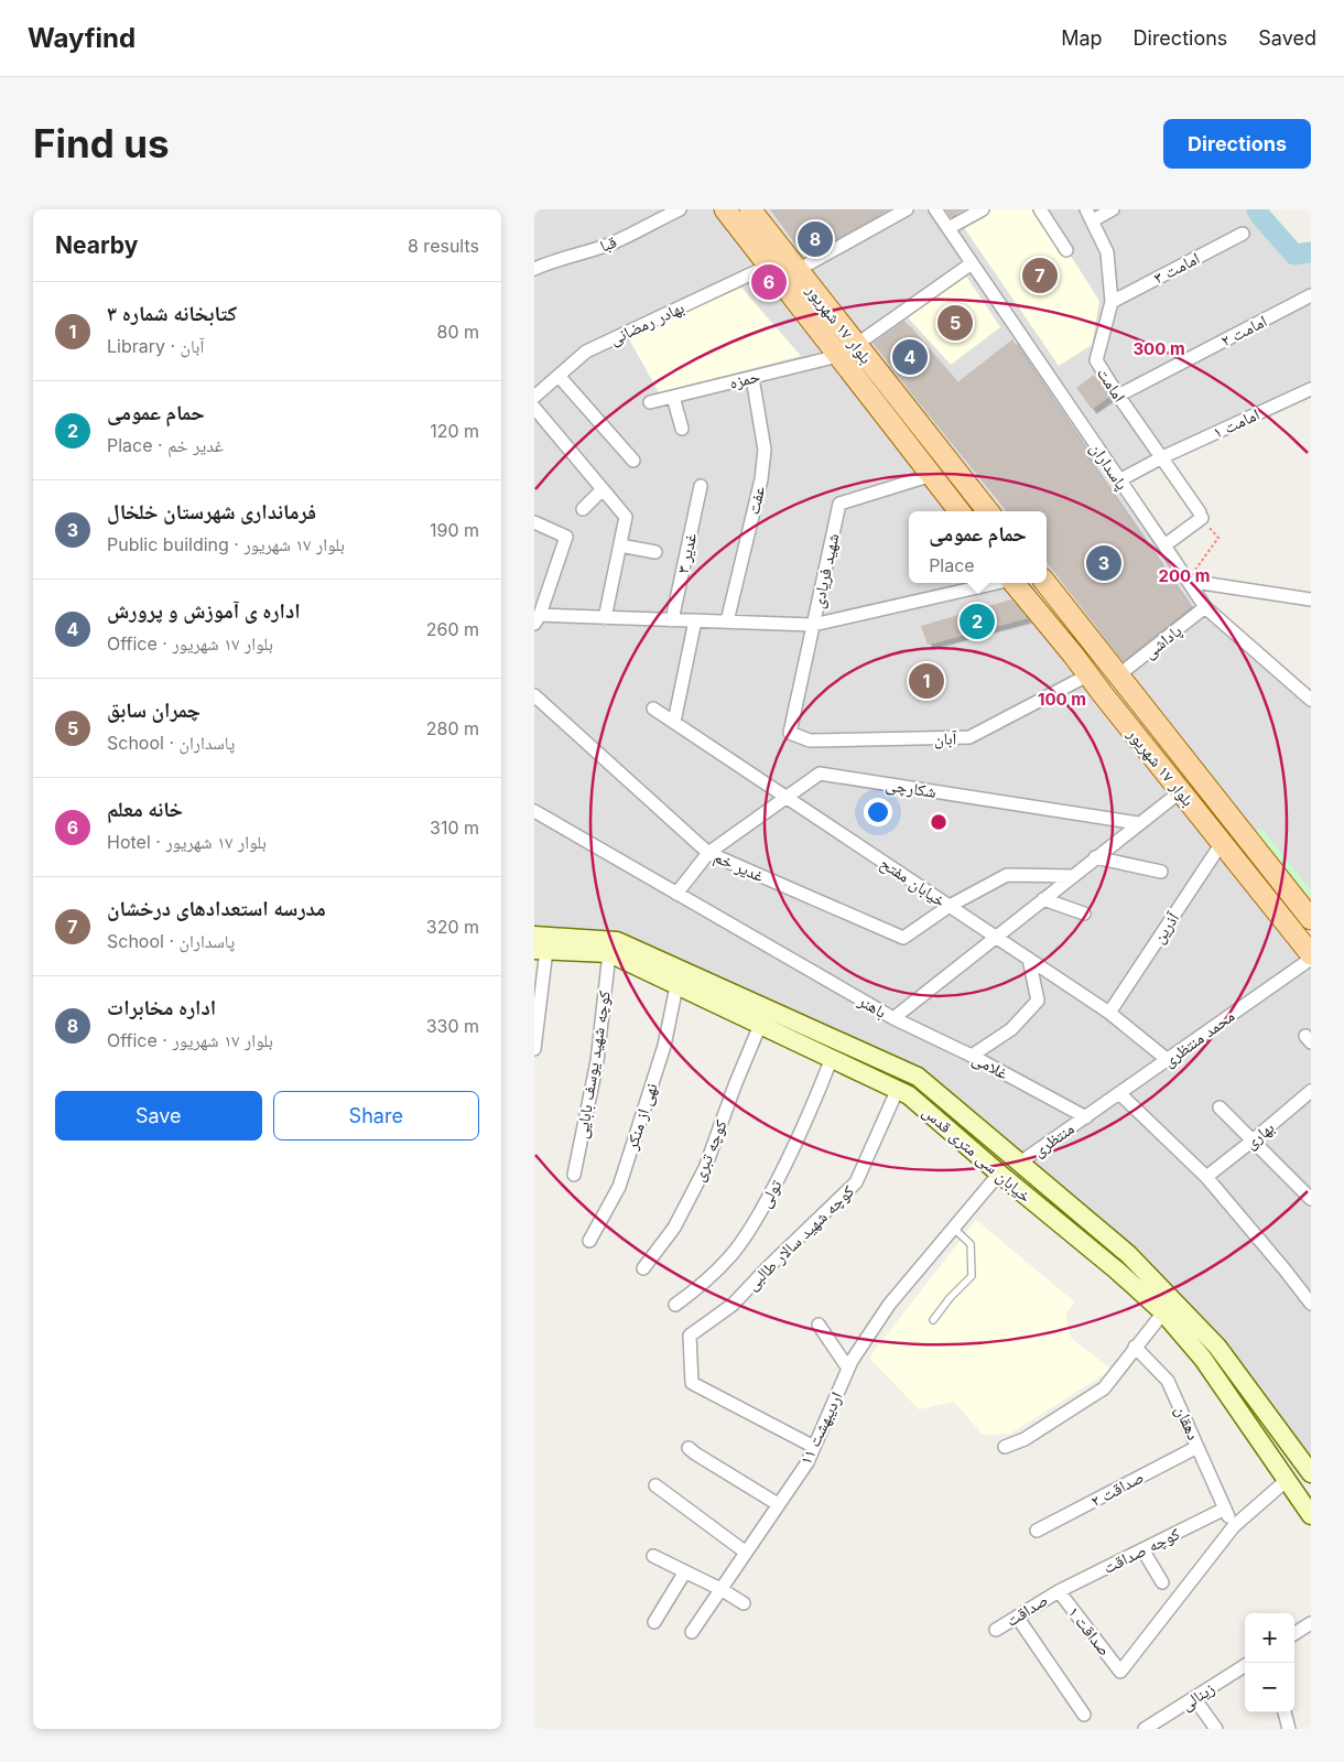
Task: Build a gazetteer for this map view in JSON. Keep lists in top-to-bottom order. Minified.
{"streets":{"main road":["بلوار ١٧ شهریور","خیابان سی متری قدس"],"street":["قبا","امامت ۳","بهادر رمضانی","امامت ۲","حمزه","امامت","امامت ۱","پاسداران","عفت","غدیر ۳","شهید فریادی","پاداشی","آبان","شکارچی","غدیر خم","خیابان مفتح","آذرین","باهنر","محمد منتظری","کوچه شهید یوسف بابایی","غلامی","نهی از منکر","بهاری","منتظری","کوچه تبری","تولی","کوچه شهید سالار طالبی","دهقان","۱۱ اردیبهشت","صداقت ۲","کوچه صداقت","صداقت","صداقت ۱","زینالی"]},"crossings":[["امامت ۳","امامت"],["بهادر رمضانی","بلوار ١٧ شهریور"],["بلوار ١٧ شهریور","حمزه"],["بلوار ١٧ شهریور","شهید فریادی"],["بلوار ١٧ شهریور","پاداشی"],["بلوار ١٧ شهریور","آبان"],["بلوار ١٧ شهریور","آذرین"],["بلوار ١٧ شهریور","باهنر"],["امامت ۲","امامت"],["حمزه","عفت"],["امامت","امامت ۱"],["امامت ۱","پاسداران"],["پاسداران","پاداشی"],["شهید فریادی","آبان"],["شکارچی","غدیر خم"],["شکارچی","خیابان مفتح"],["شکارچی","باهنر"],["غدیر خم","خیابان مفتح"],["خیابان مفتح","آذرین"],["خیابان مفتح","باهنر"],["خیابان مفتح","محمد منتظری"],["باهنر","غلامی"],["محمد منتظری","غلامی"],["محمد منتظری","منتظری"],["کوچه شهید یوسف بابایی","خیابان سی متری قدس"],["غلامی","منتظری"],["نهی از منکر","خیابان سی متری قدس"],["منتظری","خیابان سی متری قدس"],["کوچه تبری","خیابان سی متری قدس"],["خیابان سی متری قدس","تولی"],["خیابان سی متری قدس","کوچه شهید سالار طالبی"],["خیابان سی متری قدس","۱۱ اردیبهشت"],["کوچه شهید سالار طالبی","۱۱ اردیبهشت"],["دهقان","صداقت ۲"],["دهقان","کوچه صداقت"],["دهقان","صداقت ۱"],["کوچه صداقت","صداقت"],["کوچه صداقت","صداقت ۱"],["صداقت","صداقت ۱"]],"page":{"header":"Wayfind","nav":["Map","Directions","Saved"],"buttons":["Directions",["Save","Share"]],"title":"Find us","heading":["Nearby","8 results"],"pins":["8","7","6","5","4","3","2","1"],"list":[{"mark":"1","name":"کتابخانه شماره ۳","note":"Library · آبان","value":"80 m"},{"mark":"2","name":"حمام عمومی","note":"Place · غدیر خم","value":"120 m"},{"mark":"3","name":"فرمانداری شهرستان خلخال","note":"Public building · بلوار ١٧ شهریور","value":"190 m"},{"mark":"4","name":"اداره ی آموزش و پرورش","note":"Office · بلوار ١٧ شهریور","value":"260 m"},{"mark":"5","name":"چمران سابق","note":"School · پاسداران","value":"280 m"},{"mark":"6","name":"خانه معلم","note":"Hotel · بلوار ١٧ شهریور","value":"310 m"},{"mark":"7","name":"مدرسه استعدادهای درخشان","note":"School · پاسداران","value":"320 m"},{"mark":"8","name":"اداره مخابرات","note":"Office · بلوار ١٧ شهریور","value":"330 m"}],"popup":["حمام عمومی","Place"],"map_buttons":["+","−"]},"rings":["300 m","200 m","100 m"]}
